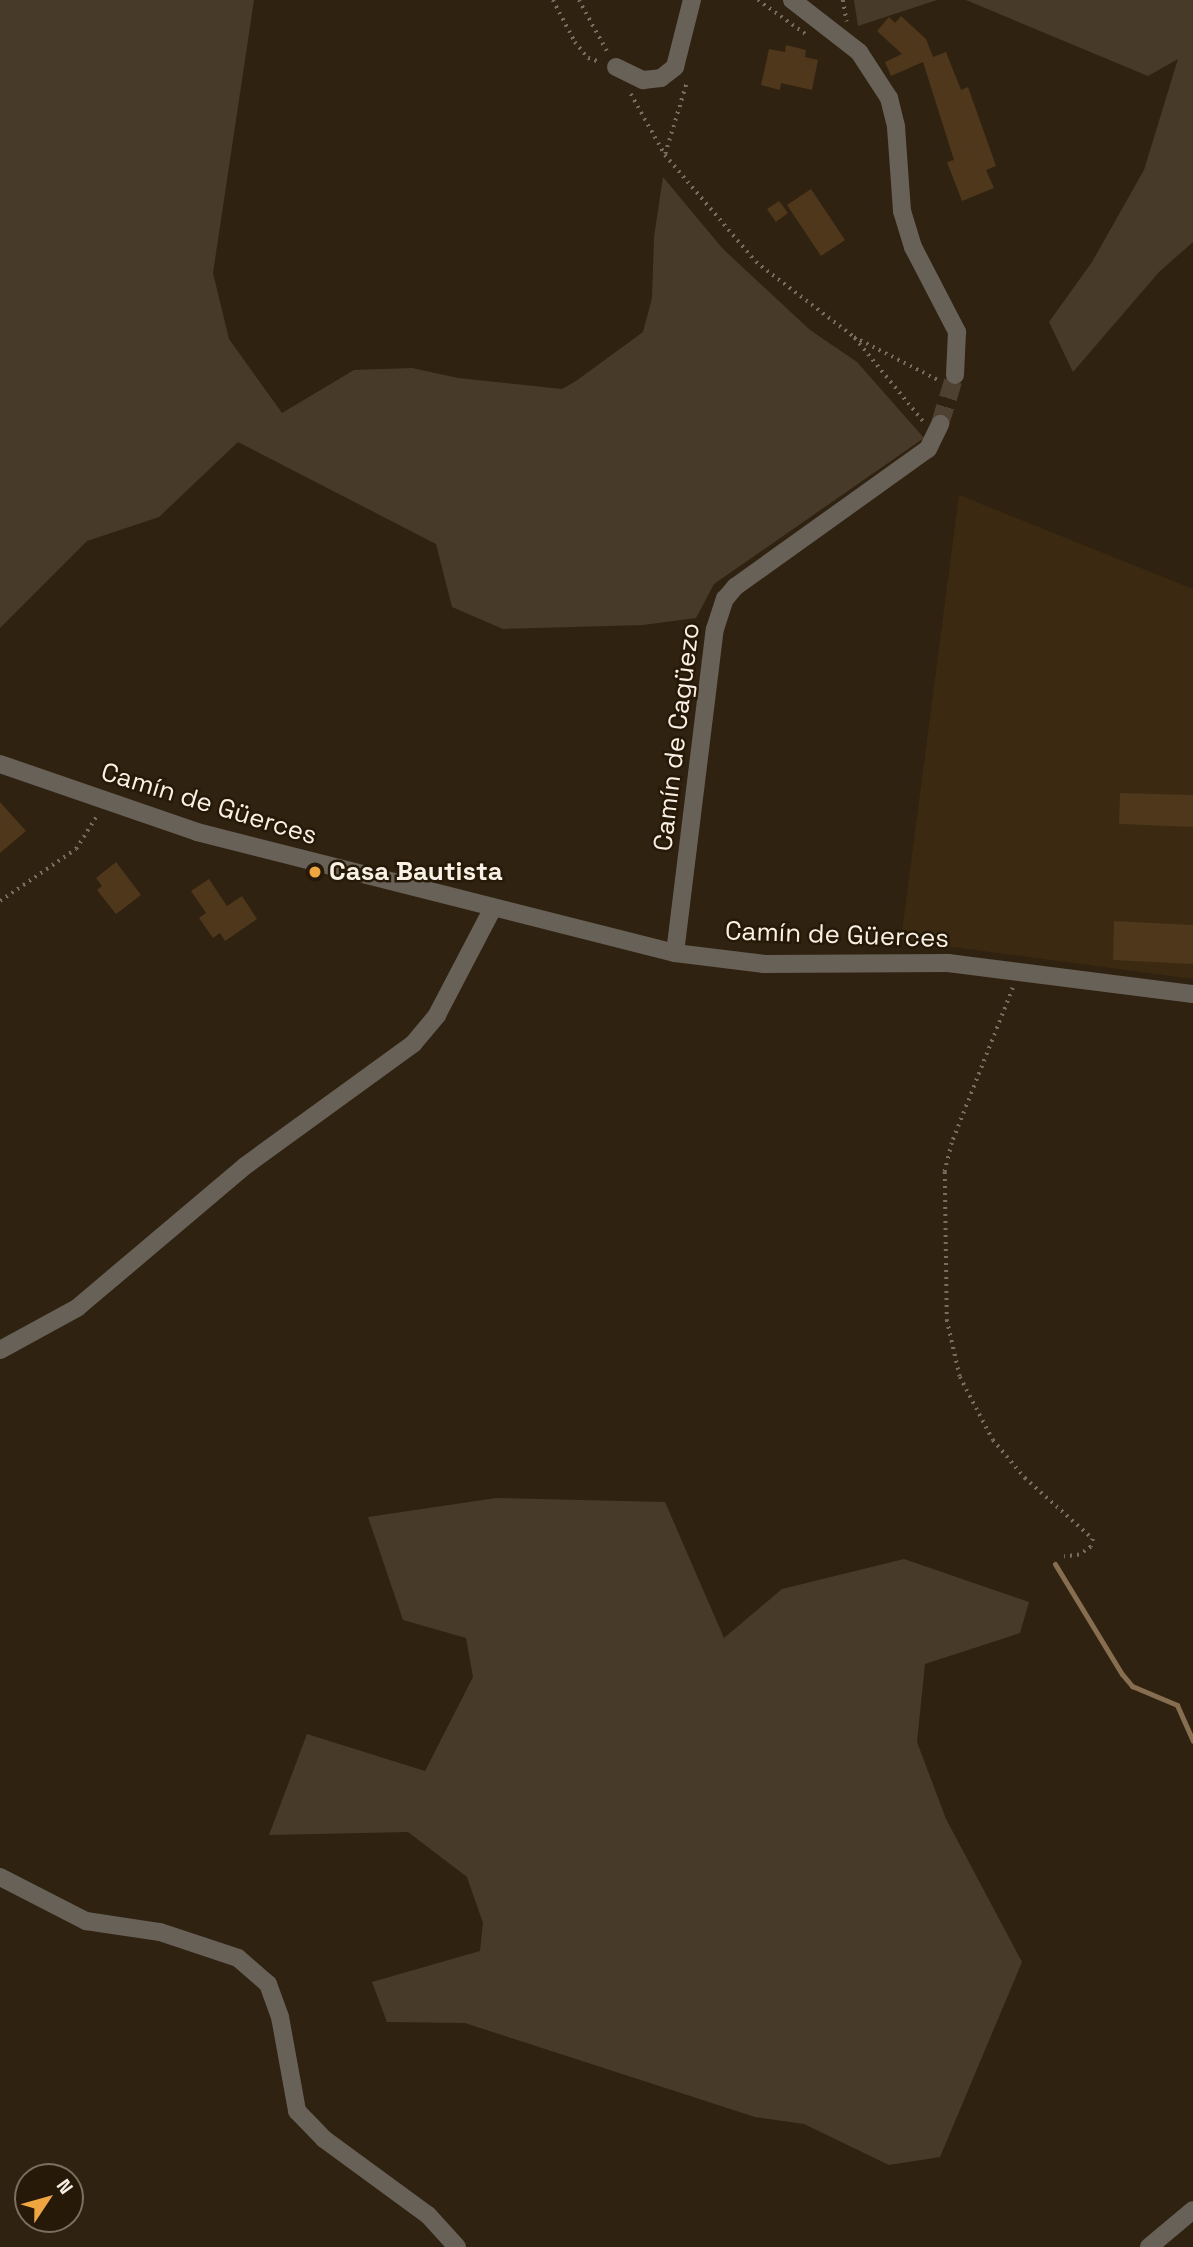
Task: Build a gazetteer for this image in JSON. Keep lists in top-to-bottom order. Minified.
{"streets":{"street":["Camín de Cagüezo","Camín de Güerces"]},"crossings":[["Camín de Cagüezo","Camín de Güerces"]],"places":["Casa Bautista"],"north":"top right"}
